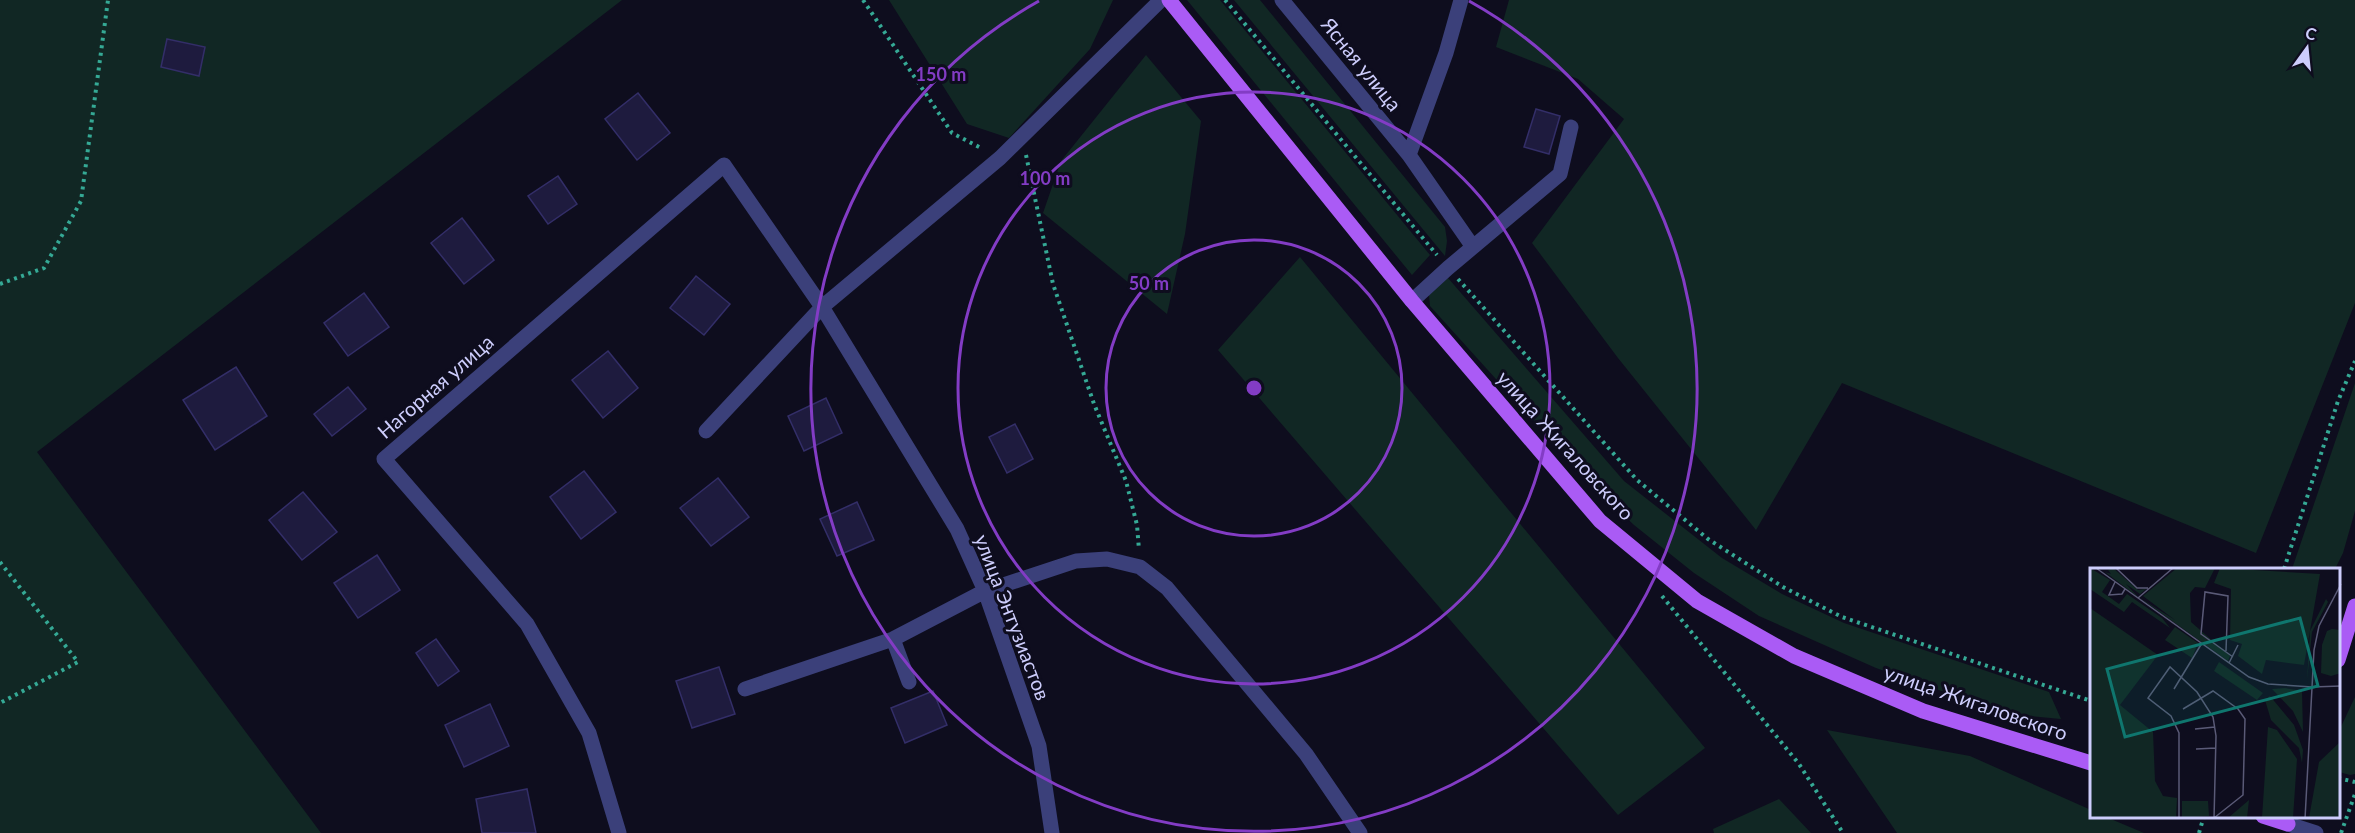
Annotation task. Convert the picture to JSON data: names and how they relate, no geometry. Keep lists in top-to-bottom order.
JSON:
{
  "streets": {
    "main road": ["улица Жигаловского"],
    "street": ["Ясная улица", "Нагорная улица", "улица Энтузиастов"]
  },
  "crossings": [
    ["Нагорная улица", "улица Энтузиастов"]
  ],
  "north": "top",
  "rings": ["150 m", "100 m", "50 m"]
}
